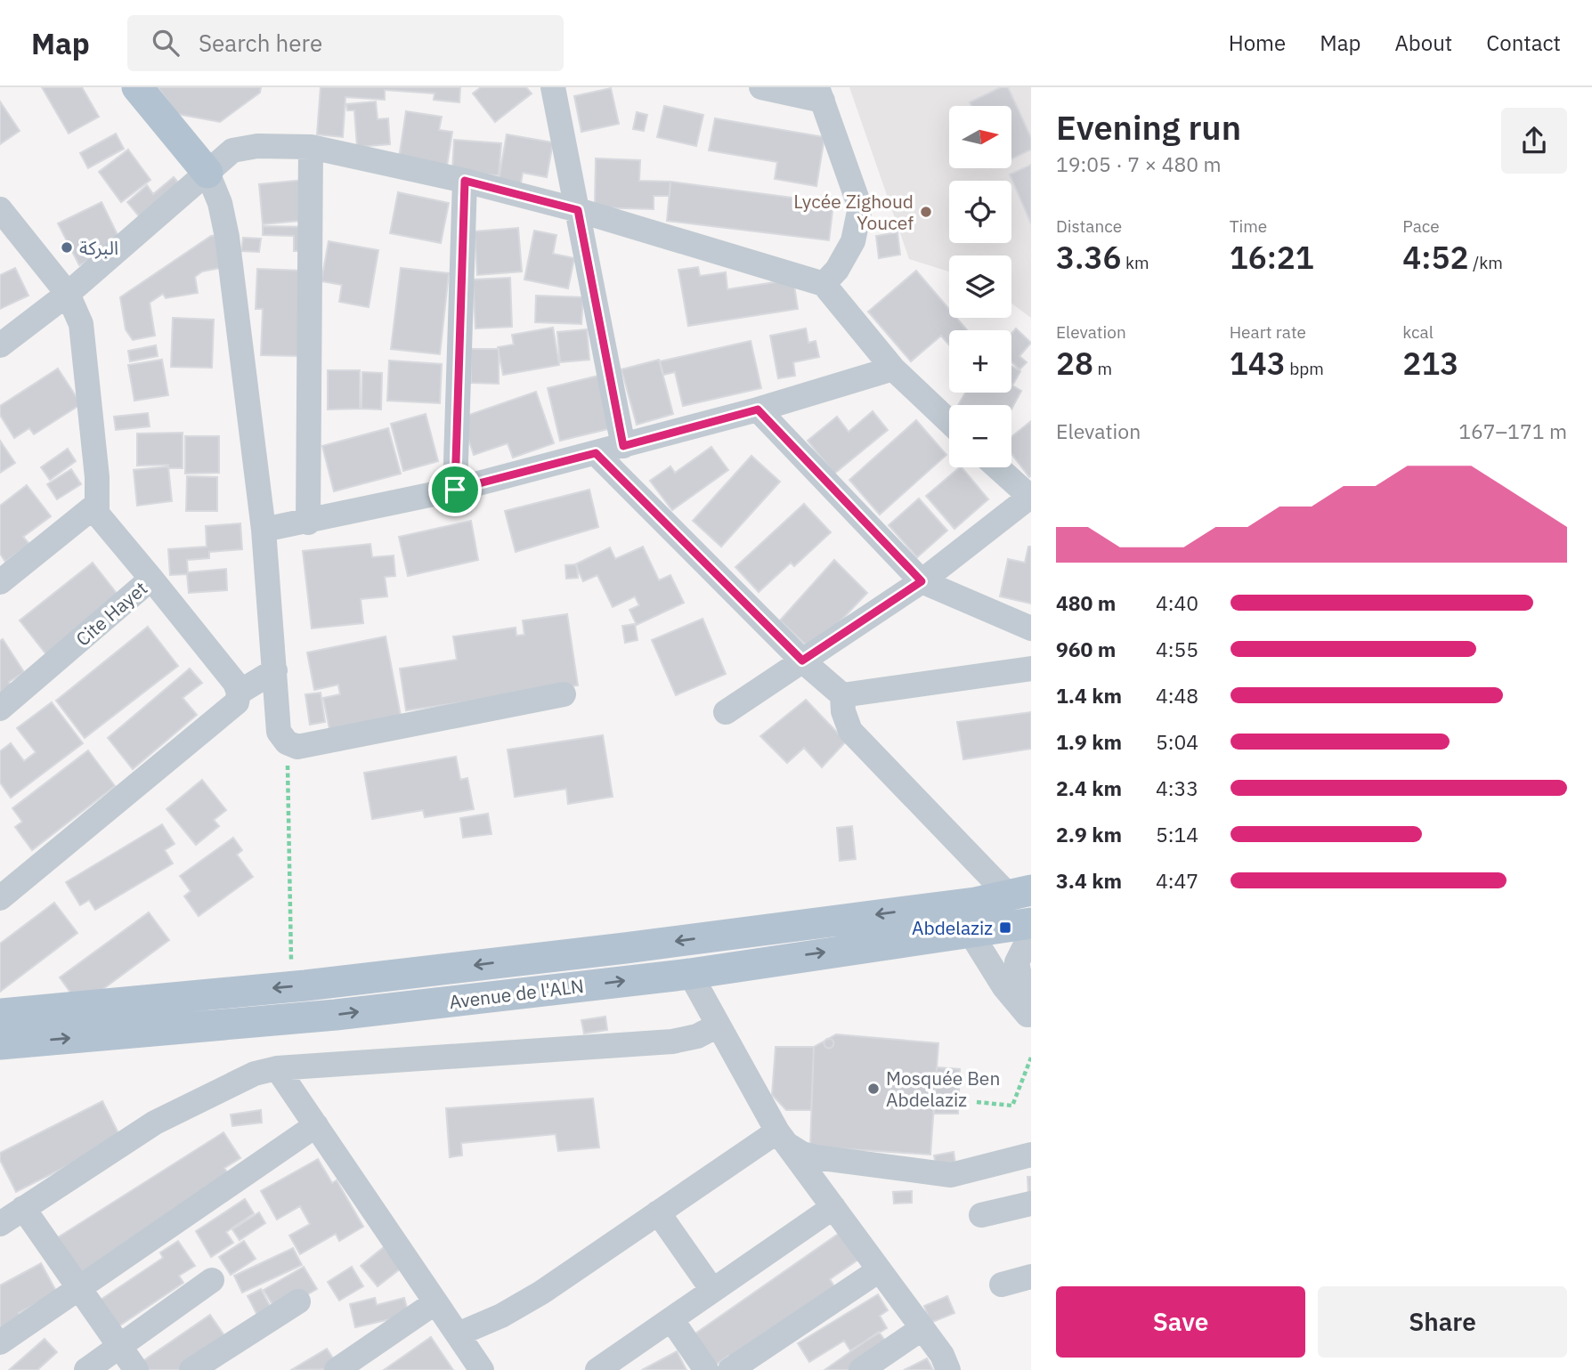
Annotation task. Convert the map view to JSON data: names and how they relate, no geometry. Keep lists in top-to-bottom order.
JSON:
{
  "streets": {
    "main road": ["Avenue de l'ALN"],
    "street": ["Cite Hayet"]
  },
  "places": {
    "other": ["Lycée Zighoud Youcef", "البركة", "Mosquée Ben Abdelaziz"],
    "transit": ["Abdelaziz"]
  },
  "north": "right",
  "page": {
    "header": "Map",
    "search": "Search here",
    "nav": [
      "Home",
      "Map",
      "About",
      "Contact"
    ],
    "heading": ["Evening run", "19:05 · 7 × 480 m"],
    "map_buttons": ["+", "−"],
    "stats": [
      ["Distance", "3.36 km"],
      ["Time", "16:21"],
      ["Pace", "4:52 /km"],
      ["Elevation", "28 m"],
      ["Heart rate", "143 bpm"],
      ["kcal", "213"]
    ],
    "chart": ["Elevation", "167–171 m"],
    "list": [
      {
        "name": "480 m",
        "note": "4:40"
      },
      {
        "name": "960 m",
        "note": "4:55"
      },
      {
        "name": "1.4 km",
        "note": "4:48"
      },
      {
        "name": "1.9 km",
        "note": "5:04"
      },
      {
        "name": "2.4 km",
        "note": "4:33"
      },
      {
        "name": "2.9 km",
        "note": "5:14"
      },
      {
        "name": "3.4 km",
        "note": "4:47"
      }
    ],
    "buttons": ["Save", "Share"]
  }
}
